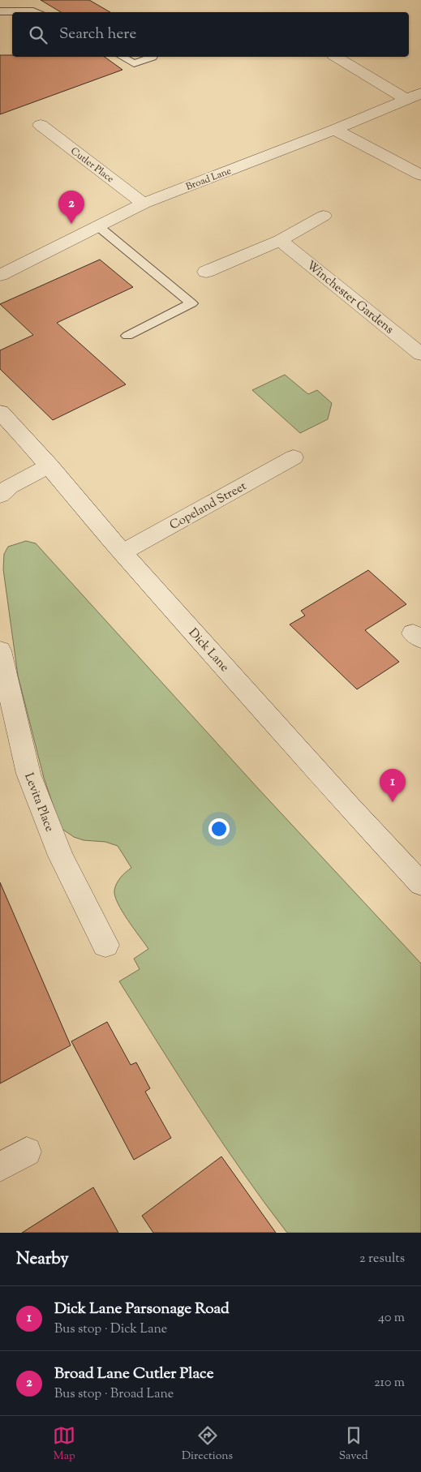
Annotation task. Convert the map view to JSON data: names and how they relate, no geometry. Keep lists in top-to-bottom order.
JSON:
{
  "streets": {
    "street": [
      "Cutler Place",
      "Broad Lane",
      "Winchester Gardens",
      "Copeland Street",
      "Dick Lane",
      "Levita Place"
    ]
  },
  "crossings": [
    ["Cutler Place", "Broad Lane"],
    ["Copeland Street", "Dick Lane"]
  ],
  "page": {
    "search": "Search here",
    "pins": ["2", "1"],
    "heading": ["Nearby", "2 results"],
    "list": [
      {
        "mark": "1",
        "name": "Dick Lane Parsonage Road",
        "note": "Bus stop · Dick Lane",
        "value": "40 m"
      },
      {
        "mark": "2",
        "name": "Broad Lane Cutler Place",
        "note": "Bus stop · Broad Lane",
        "value": "210 m"
      }
    ],
    "nav": ["Map", "Directions", "Saved"]
  }
}
